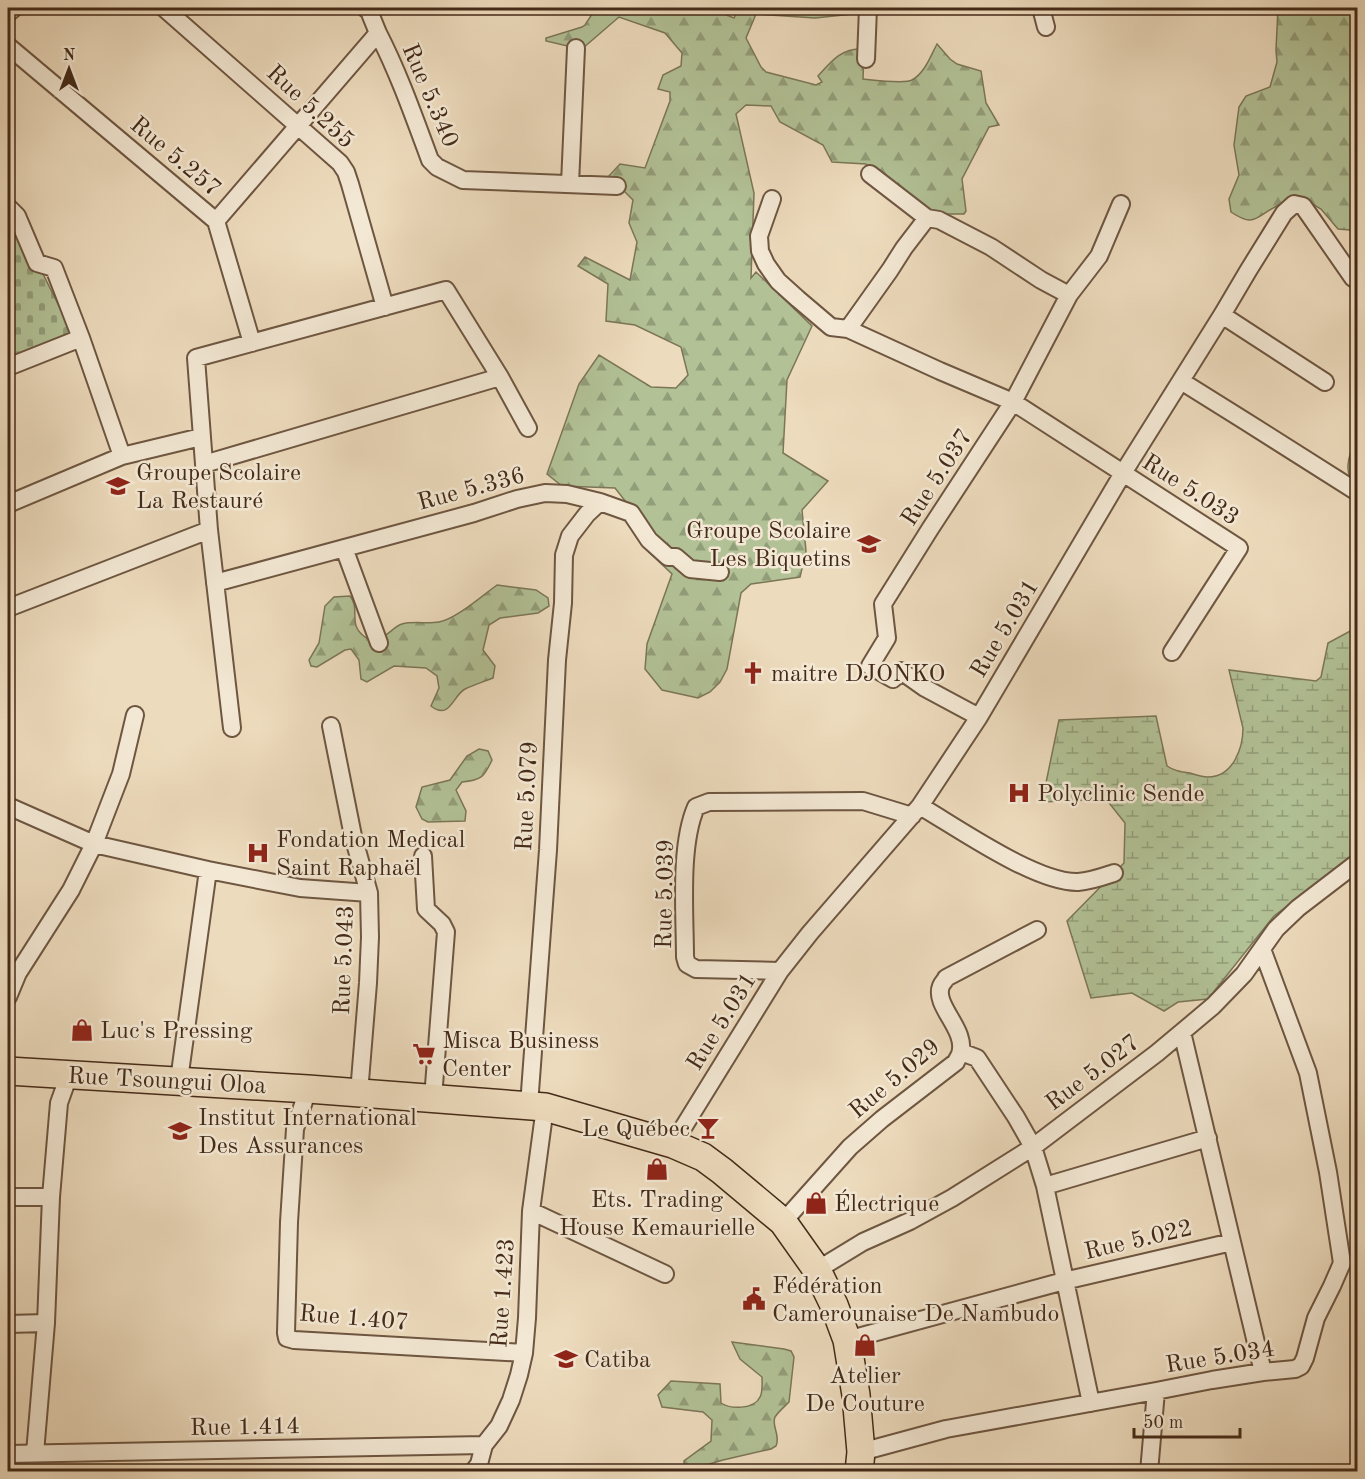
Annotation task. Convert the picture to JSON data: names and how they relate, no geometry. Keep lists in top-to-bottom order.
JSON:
{
  "streets": {
    "main road": ["Rue Tsoungui Oloa"],
    "street": [
      "Rue 5.340",
      "Rue 5.255",
      "Rue 5.257",
      "Rue 5.037",
      "Rue 5.336",
      "Rue 5.033",
      "Rue 5.031",
      "Rue 5.079",
      "Rue 5.039",
      "Rue 5.043",
      "Rue 5.027",
      "Rue 5.029",
      "Rue 5.022",
      "Rue 1.423",
      "Rue 1.407",
      "Rue 5.034",
      "Rue 1.414"
    ]
  },
  "crossings": [
    ["Rue 5.340", "Rue 5.255"],
    ["Rue 5.340", "Rue 5.257"],
    ["Rue 5.037", "Rue 5.033"],
    ["Rue 5.037", "Rue 5.031"],
    ["Rue 5.336", "Rue 5.079"],
    ["Rue 5.033", "Rue 5.031"],
    ["Rue 5.031", "Rue 5.039"],
    ["Rue 5.031", "Rue Tsoungui Oloa"],
    ["Rue 5.079", "Rue Tsoungui Oloa"],
    ["Rue 5.079", "Rue 1.423"],
    ["Rue 5.043", "Rue Tsoungui Oloa"],
    ["Rue 5.027", "Rue Tsoungui Oloa"],
    ["Rue 5.027", "Rue 5.034"],
    ["Rue 5.029", "Rue Tsoungui Oloa"],
    ["Rue Tsoungui Oloa", "Rue 5.022"],
    ["Rue Tsoungui Oloa", "Rue 1.423"],
    ["Rue Tsoungui Oloa", "Rue 1.407"],
    ["Rue Tsoungui Oloa", "Rue 5.034"],
    ["Rue 1.423", "Rue 1.407"],
    ["Rue 1.423", "Rue 1.414"]
  ],
  "places": {
    "school or university": [
      "Groupe Scolaire La Restauré",
      "Groupe Scolaire Les Biquetins",
      "Institut International Des Assurances",
      "Catiba"
    ],
    "church": ["maitre DJONKO"],
    "hospital": ["Polyclinic Sende", "Fondation Medical Saint Raphaël"],
    "shop": [
      "Luc's Pressing",
      "Ets. Trading House Kemaurielle",
      "Électrique",
      "Atelier De Couture"
    ],
    "supermarket": ["Misca Business Center"],
    "bar": ["Le Québec"],
    "public building": ["Fédération Camerounaise De Nambudo"]
  },
  "scale_bar": "50 m",
  "north": "top"
}
